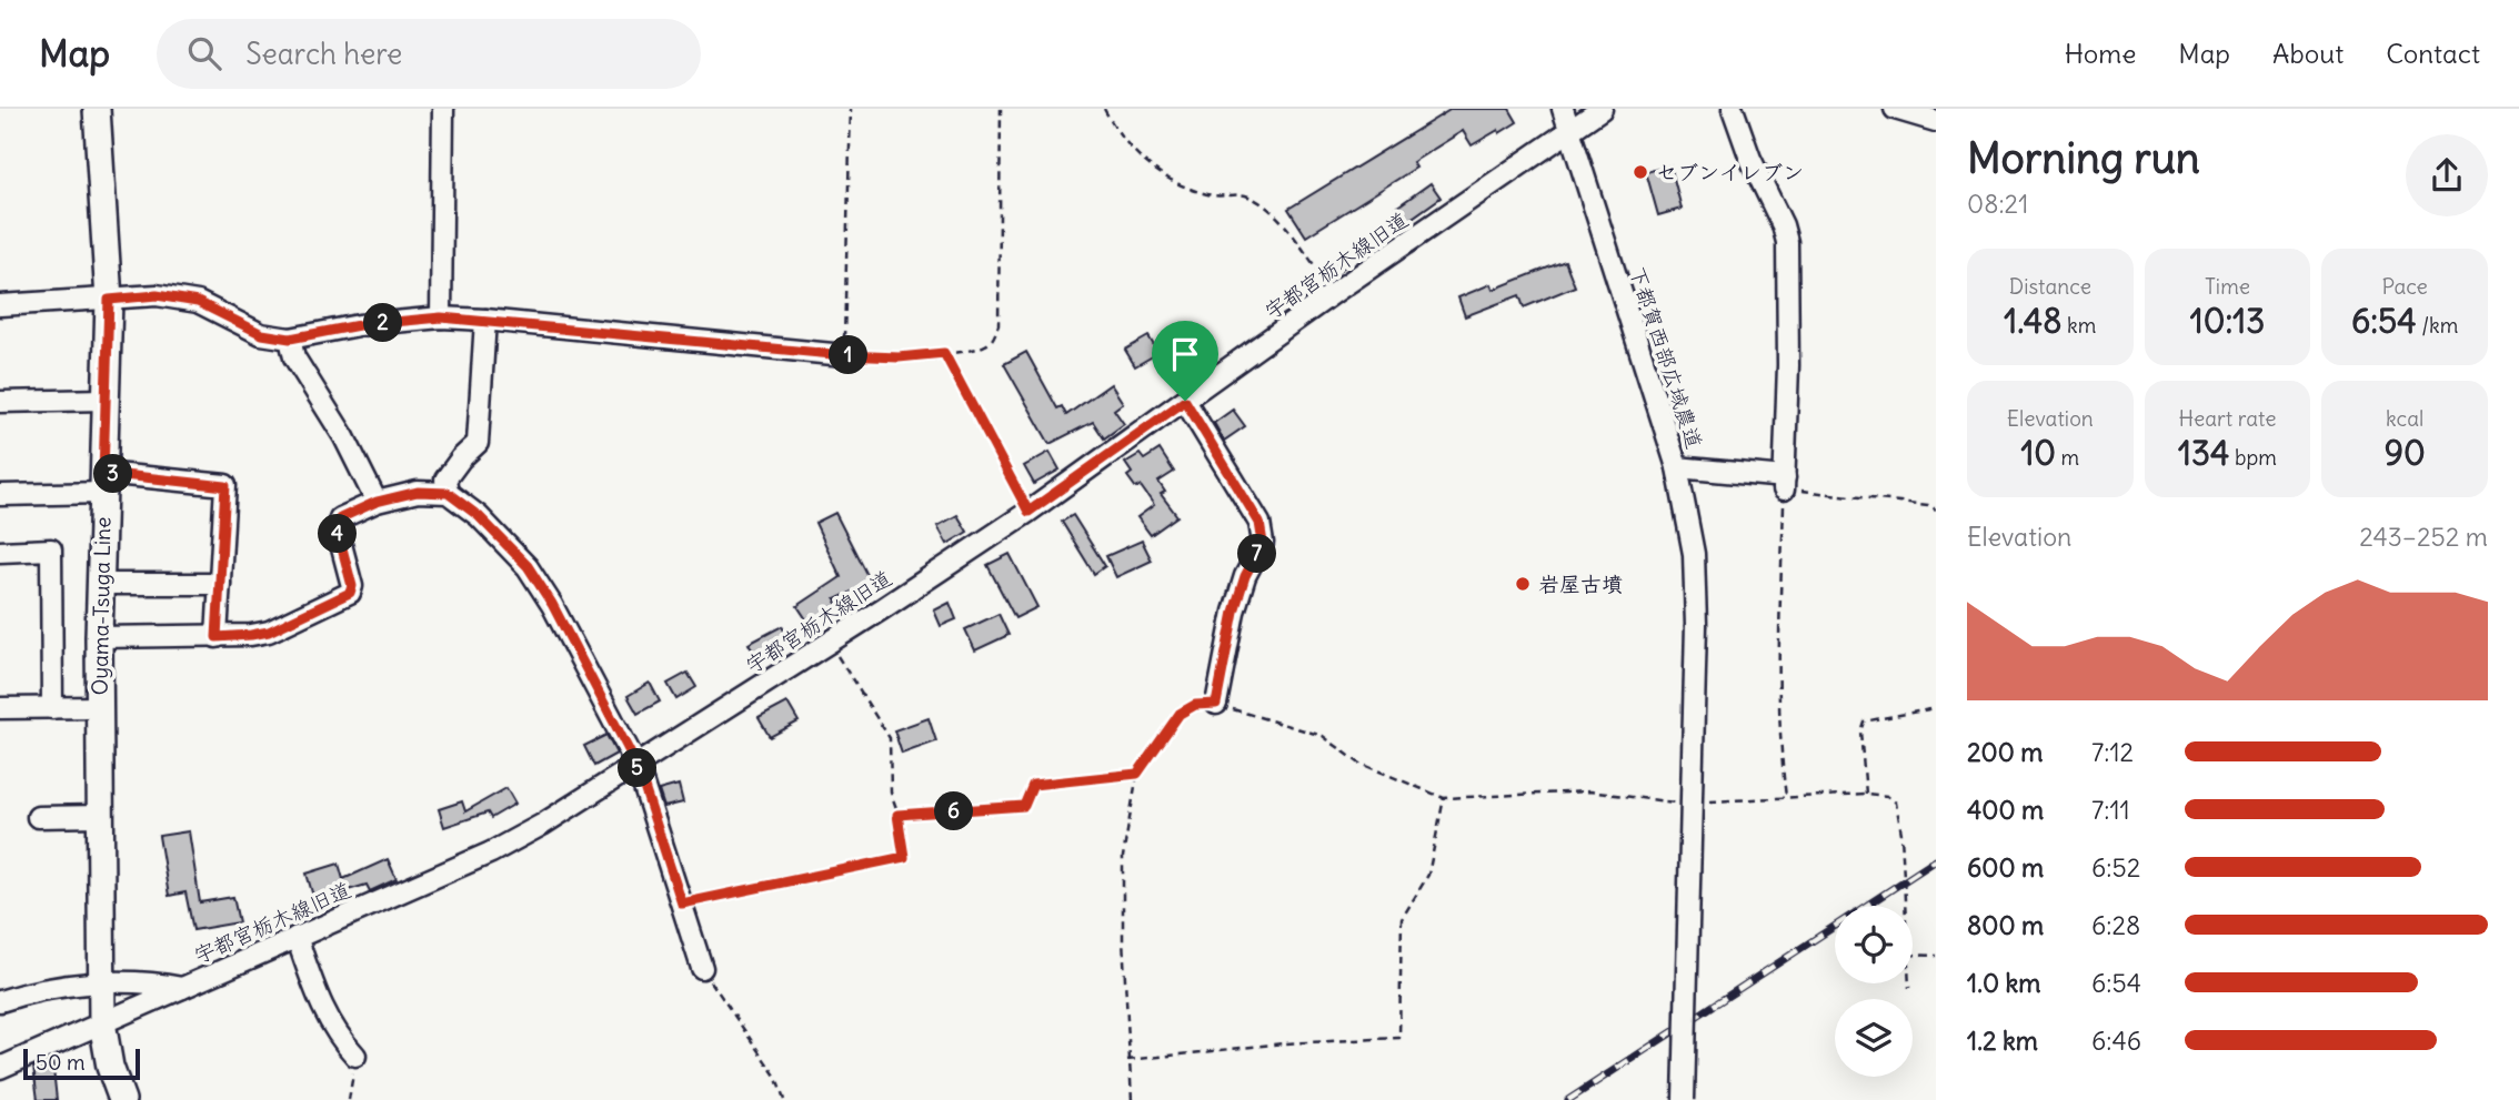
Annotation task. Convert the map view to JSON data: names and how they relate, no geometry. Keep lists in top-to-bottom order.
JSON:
{
  "streets": {
    "main road": ["Oyama-Tsuga Line"],
    "street": ["宇都宮栃木線旧道", "下都賀西部広域農道"]
  },
  "crossings": [
    ["宇都宮栃木線旧道", "下都賀西部広域農道"],
    ["宇都宮栃木線旧道", "Oyama-Tsuga Line"]
  ],
  "places": ["セブンイレブン", "岩屋古墳"],
  "scale_bar": "50 m",
  "page": {
    "header": "Map",
    "search": "Search here",
    "nav": [
      "Home",
      "Map",
      "About",
      "Contact"
    ],
    "heading": ["Morning run", "08:21"],
    "stats": [
      ["Distance", "1.48 km"],
      ["Time", "10:13"],
      ["Pace", "6:54 /km"],
      ["Elevation", "10 m"],
      ["Heart rate", "134 bpm"],
      ["kcal", "90"]
    ],
    "pins": [
      "2",
      "1",
      "3",
      "4",
      "7",
      "5",
      "6"
    ],
    "chart": ["Elevation", "243–252 m"],
    "list": [
      {
        "name": "200 m",
        "note": "7:12"
      },
      {
        "name": "400 m",
        "note": "7:11"
      },
      {
        "name": "600 m",
        "note": "6:52"
      },
      {
        "name": "800 m",
        "note": "6:28"
      },
      {
        "name": "1.0 km",
        "note": "6:54"
      },
      {
        "name": "1.2 km",
        "note": "6:46"
      }
    ],
    "scale": "50 m"
  }
}
